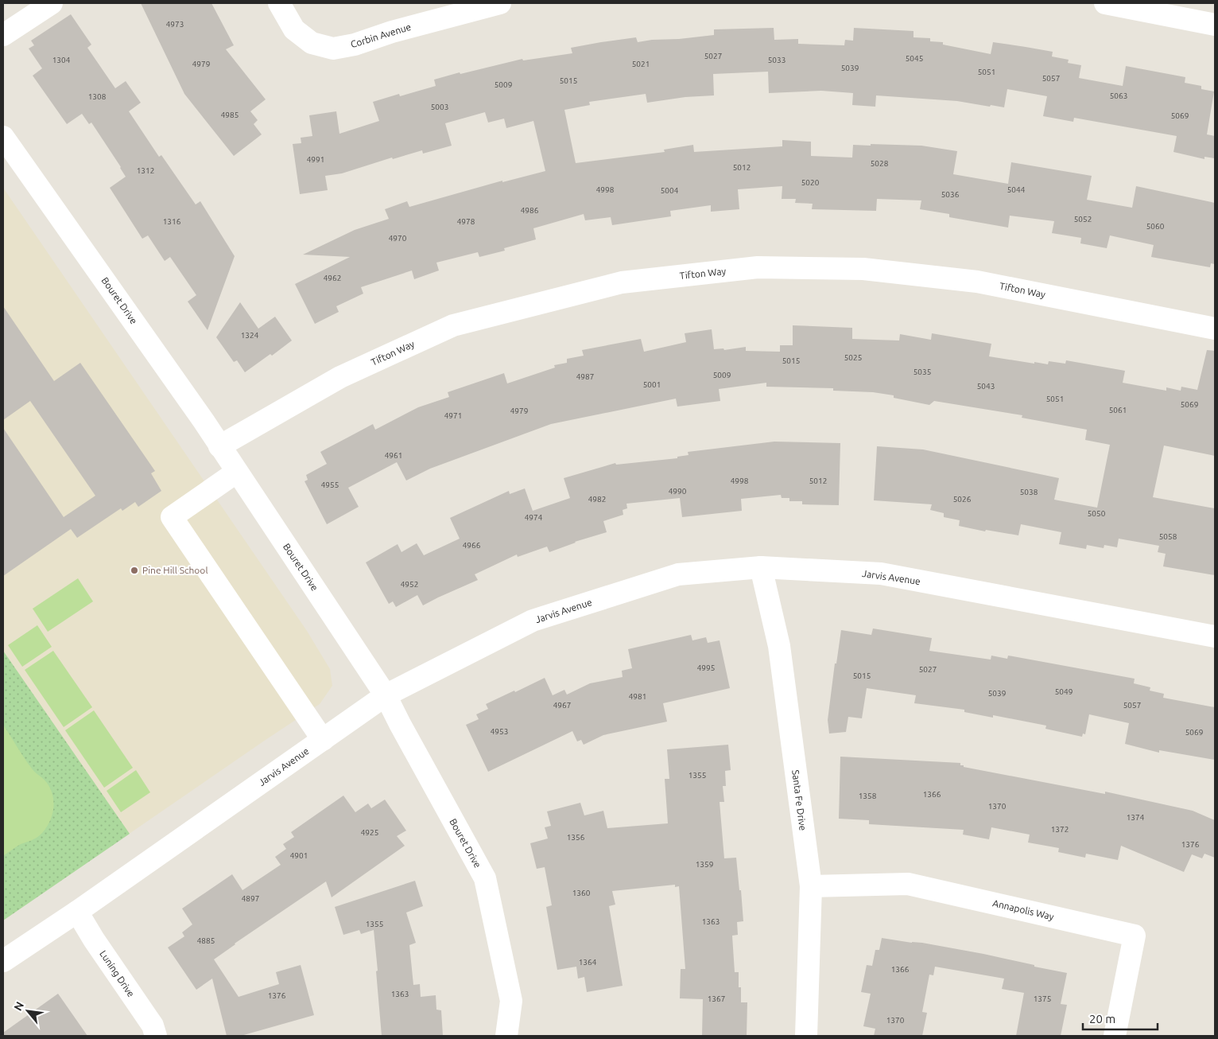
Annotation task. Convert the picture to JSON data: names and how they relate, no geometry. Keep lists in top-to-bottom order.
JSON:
{
  "streets": {
    "street": [
      "Corbin Avenue",
      "Tifton Way",
      "Bouret Drive",
      "Jarvis Avenue",
      "Santa Fe Drive",
      "Annapolis Way",
      "Luning Drive"
    ]
  },
  "crossings": [
    ["Tifton Way", "Bouret Drive"],
    ["Bouret Drive", "Jarvis Avenue"],
    ["Jarvis Avenue", "Santa Fe Drive"],
    ["Jarvis Avenue", "Luning Drive"],
    ["Santa Fe Drive", "Annapolis Way"]
  ],
  "places": ["Pine Hill School"],
  "house_numbers": [
    "4973",
    "5027",
    "5045",
    "1304",
    "5033",
    "4979",
    "5021",
    "5039",
    "5051",
    "5057",
    "5015",
    "5009",
    "5063",
    "1308",
    "5003",
    "4985",
    "5069",
    "4991",
    "5028",
    "5012",
    "1312",
    "5020",
    "4998",
    "5044",
    "5004",
    "5036",
    "4986",
    "5052",
    "1316",
    "4978",
    "5060",
    "4970",
    "4962",
    "1324",
    "5025",
    "5015",
    "5035",
    "5009",
    "4987",
    "5001",
    "5043",
    "5051",
    "5069",
    "5061",
    "4979",
    "4971",
    "4961",
    "4998",
    "5012",
    "4955",
    "4990",
    "5038",
    "4982",
    "5026",
    "5050",
    "4974",
    "5058",
    "4966",
    "4952",
    "4995",
    "5027",
    "5015",
    "5049",
    "5039",
    "4981",
    "4967",
    "5057",
    "4953",
    "5069",
    "1355",
    "1366",
    "1358",
    "1370",
    "1374",
    "1372",
    "4925",
    "1356",
    "1376",
    "4901",
    "1359",
    "1360",
    "4897",
    "1363",
    "1355",
    "4885",
    "1364",
    "1366",
    "1363",
    "1376",
    "1367",
    "1375",
    "1370"
  ],
  "scale_bar": "20 m",
  "north": "top left"
}
